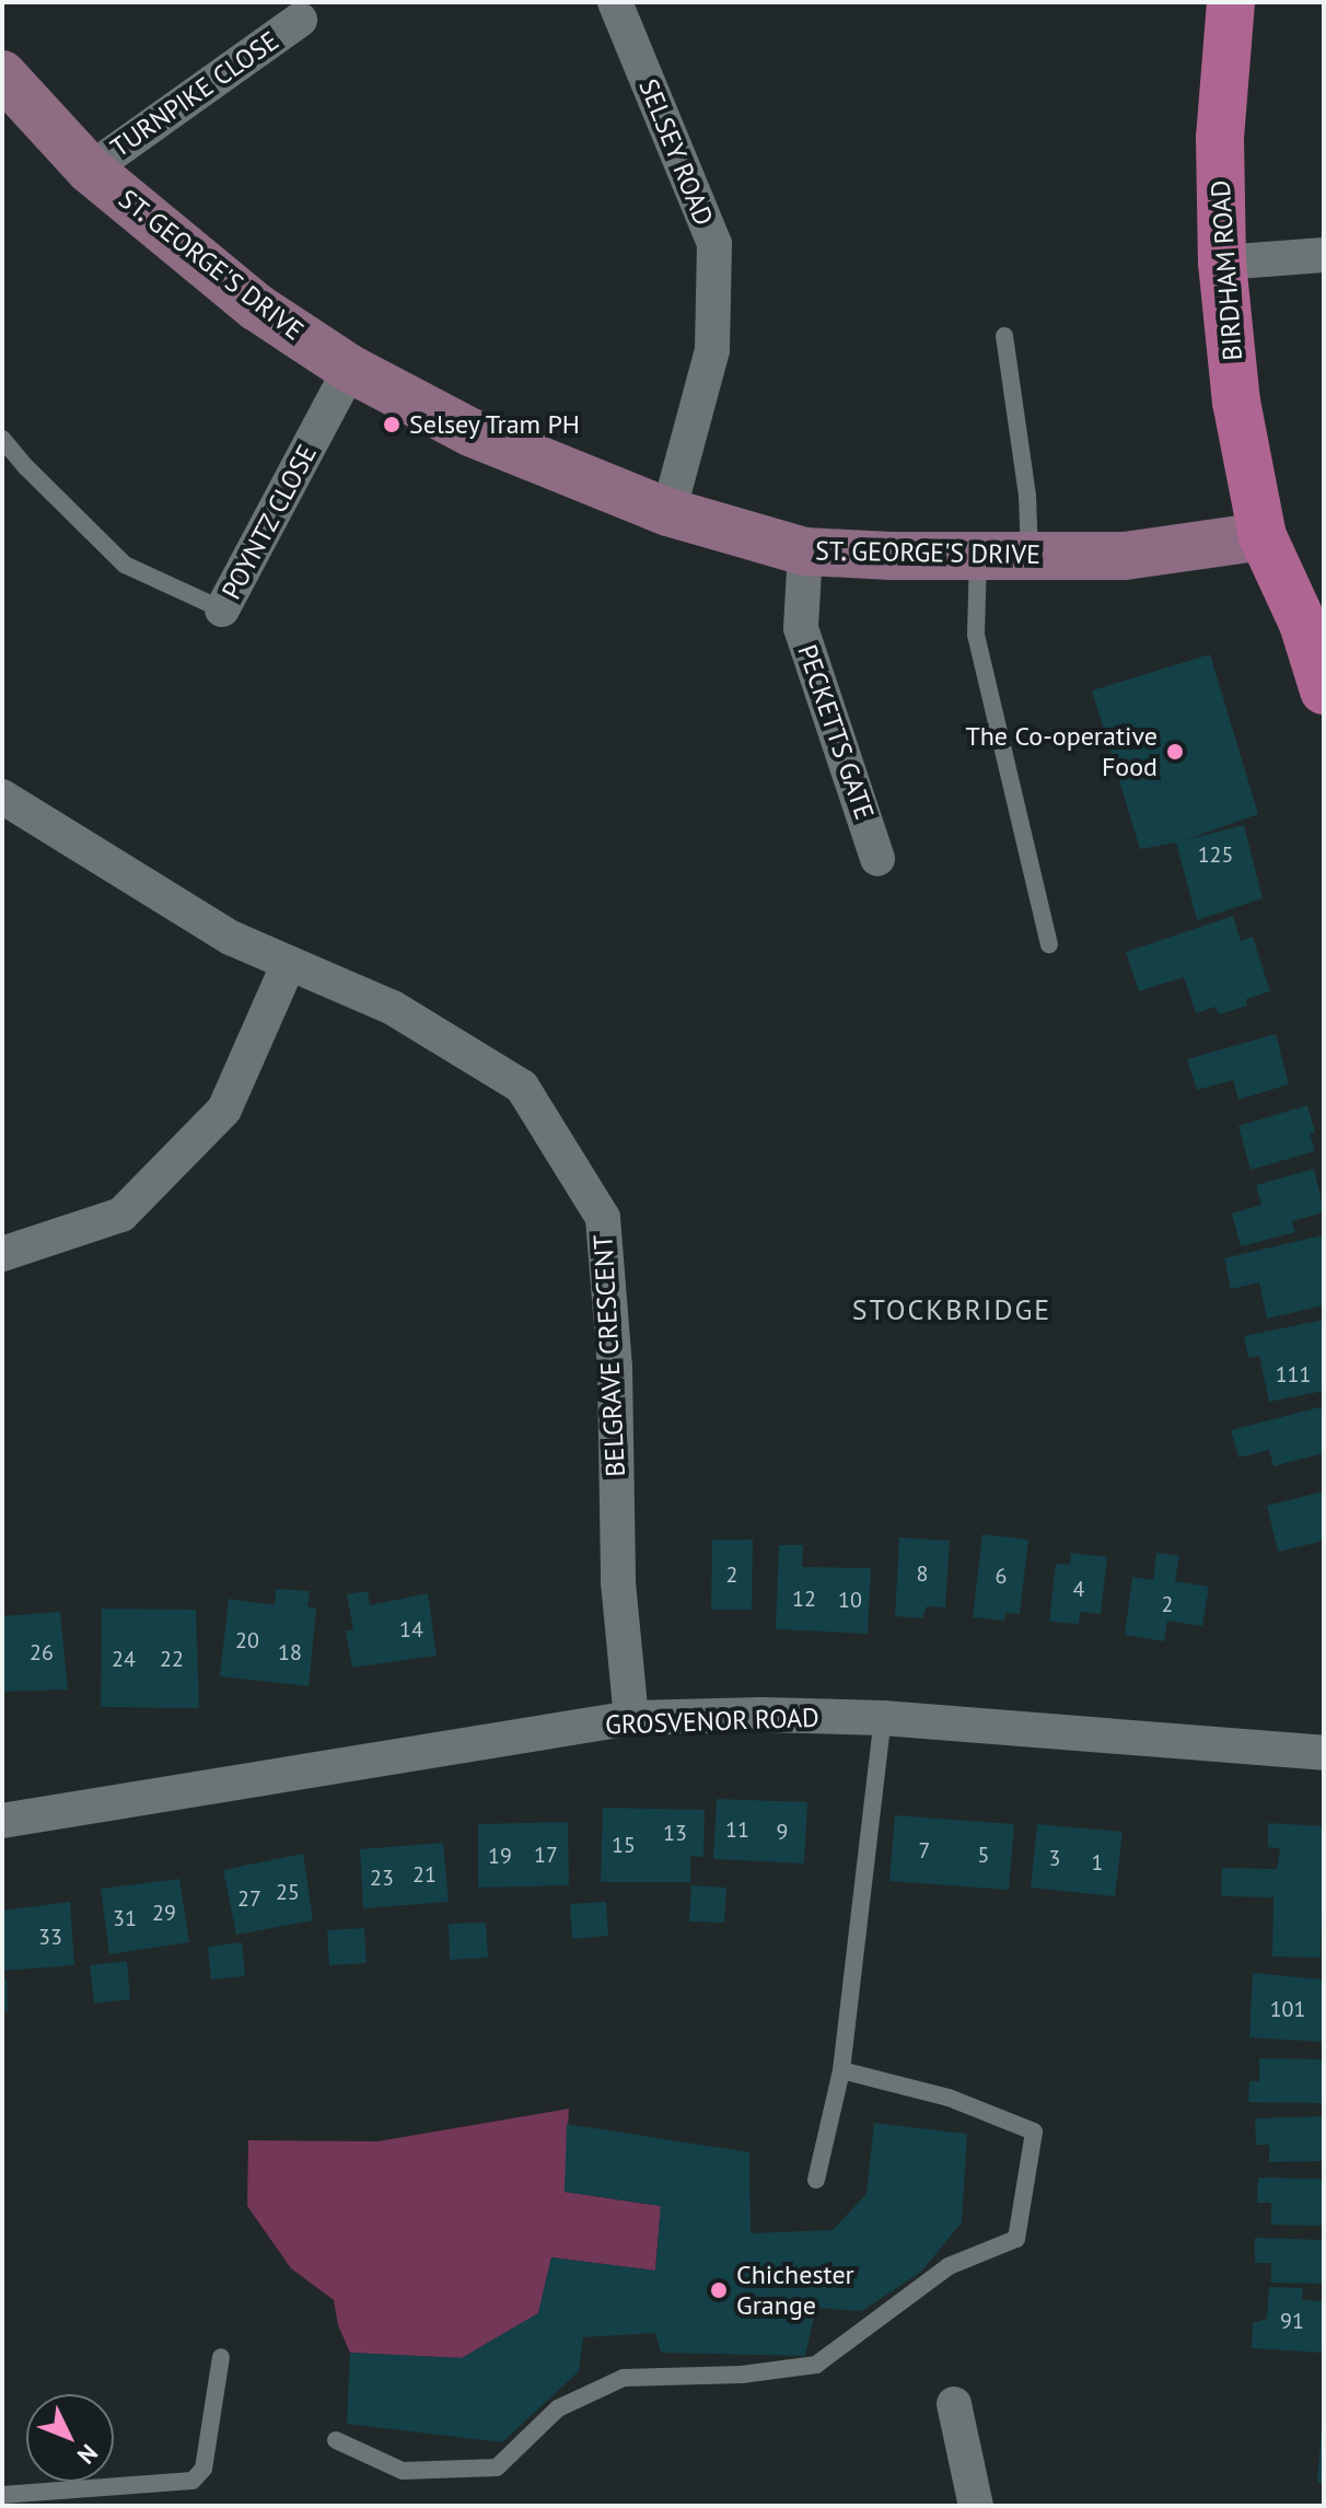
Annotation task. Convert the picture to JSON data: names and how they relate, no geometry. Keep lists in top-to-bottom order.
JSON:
{
  "streets": {
    "main road": ["ST. GEORGE'S DRIVE", "BIRDHAM ROAD"],
    "street": [
      "TURNPIKE CLOSE",
      "SELSEY ROAD",
      "POYNTZ CLOSE",
      "PECKETTS GATE",
      "BELGRAVE CRESCENT",
      "GROSVENOR ROAD"
    ]
  },
  "crossings": [
    ["TURNPIKE CLOSE", "ST. GEORGE'S DRIVE"],
    ["SELSEY ROAD", "ST. GEORGE'S DRIVE"],
    ["ST. GEORGE'S DRIVE", "BIRDHAM ROAD"],
    ["ST. GEORGE'S DRIVE", "POYNTZ CLOSE"],
    ["ST. GEORGE'S DRIVE", "PECKETTS GATE"],
    ["BELGRAVE CRESCENT", "GROSVENOR ROAD"]
  ],
  "districts": ["STOCKBRIDGE"],
  "places": ["Selsey Tram PH", "The Co-operative Food", "Chichester Grange"],
  "house_numbers": [
    "125",
    "111",
    "8",
    "2",
    "6",
    "4",
    "12",
    "10",
    "2",
    "14",
    "20",
    "26",
    "18",
    "24",
    "22",
    "11",
    "9",
    "13",
    "15",
    "7",
    "17",
    "5",
    "19",
    "3",
    "1",
    "21",
    "23",
    "25",
    "27",
    "29",
    "31",
    "33",
    "101",
    "91"
  ],
  "north": "bottom right"
}
